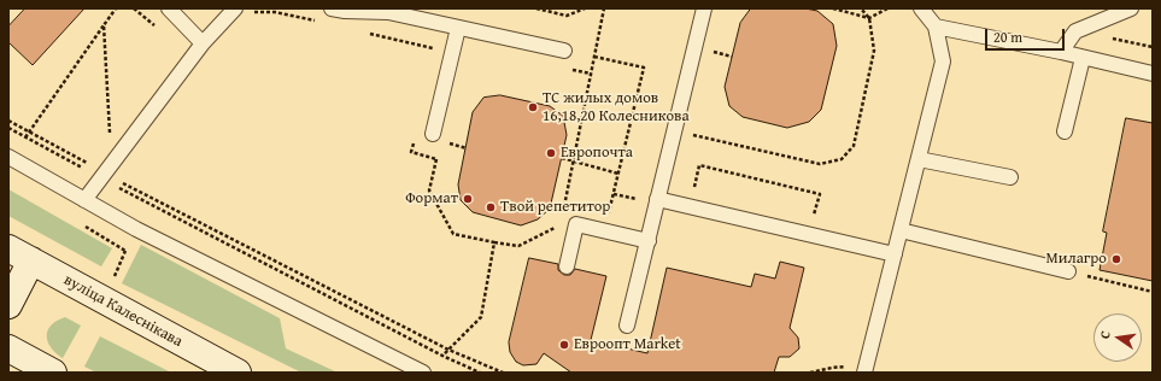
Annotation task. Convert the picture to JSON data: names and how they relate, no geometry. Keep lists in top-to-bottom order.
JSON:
{
  "streets": {
    "main road": ["вуліца Калеснікава"]
  },
  "places": [
    "ТС жилых домов 16,18,20 Колесникова",
    "Европочта",
    "Формат",
    "Твой репетитор",
    "Милагро",
    "Евроопт Market"
  ],
  "scale_bar": "20 m",
  "north": "left"
}
